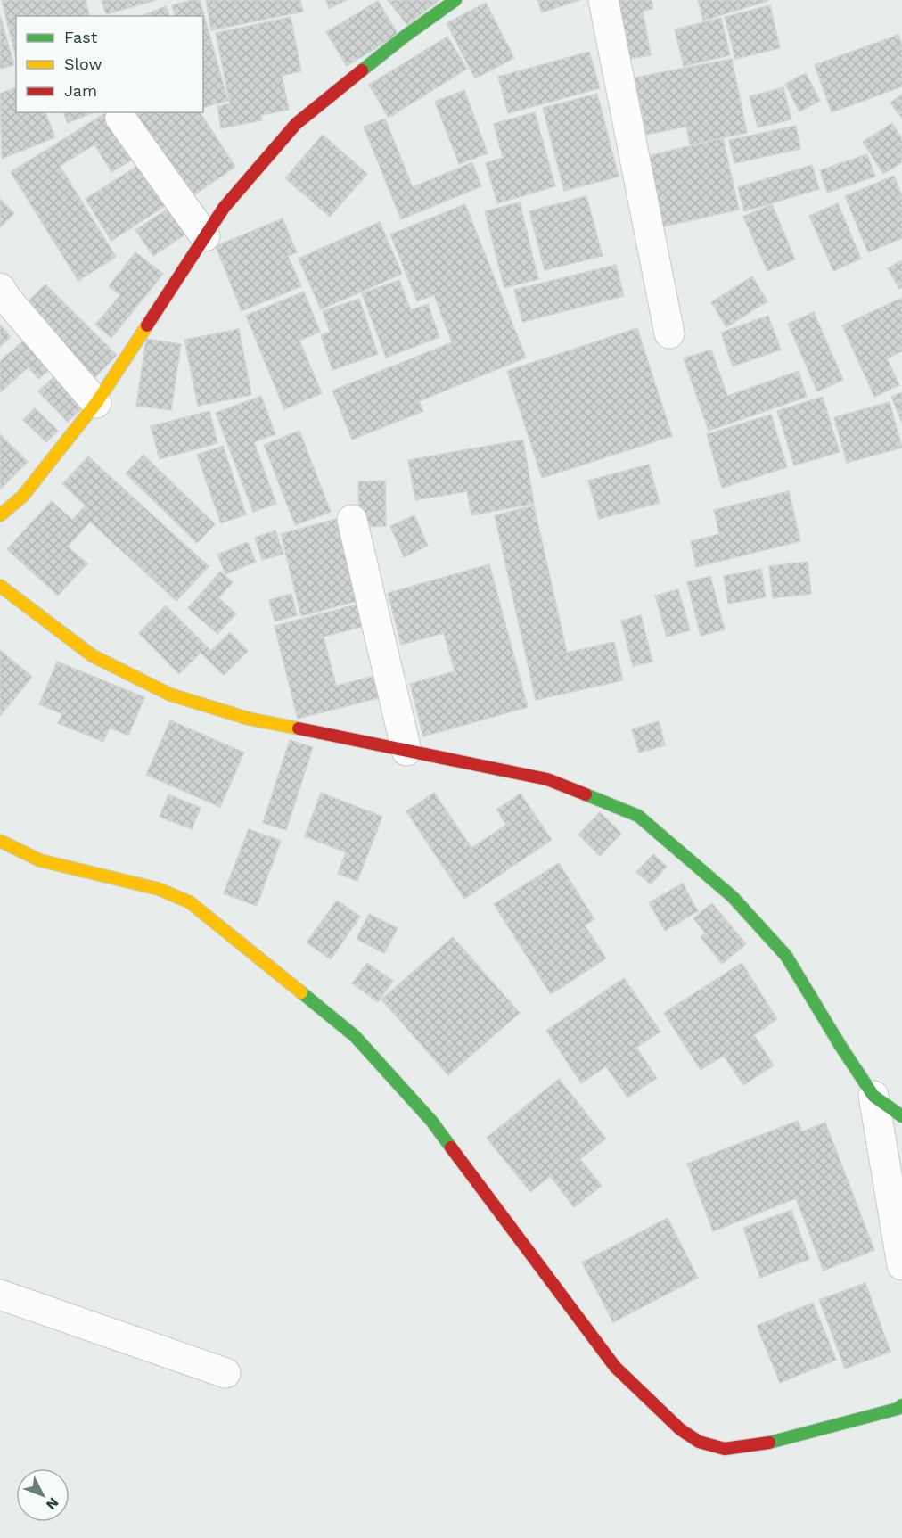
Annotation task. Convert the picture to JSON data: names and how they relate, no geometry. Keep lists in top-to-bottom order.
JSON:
{
  "legend": ["Fast", "Slow", "Jam"],
  "north": "bottom right"
}
